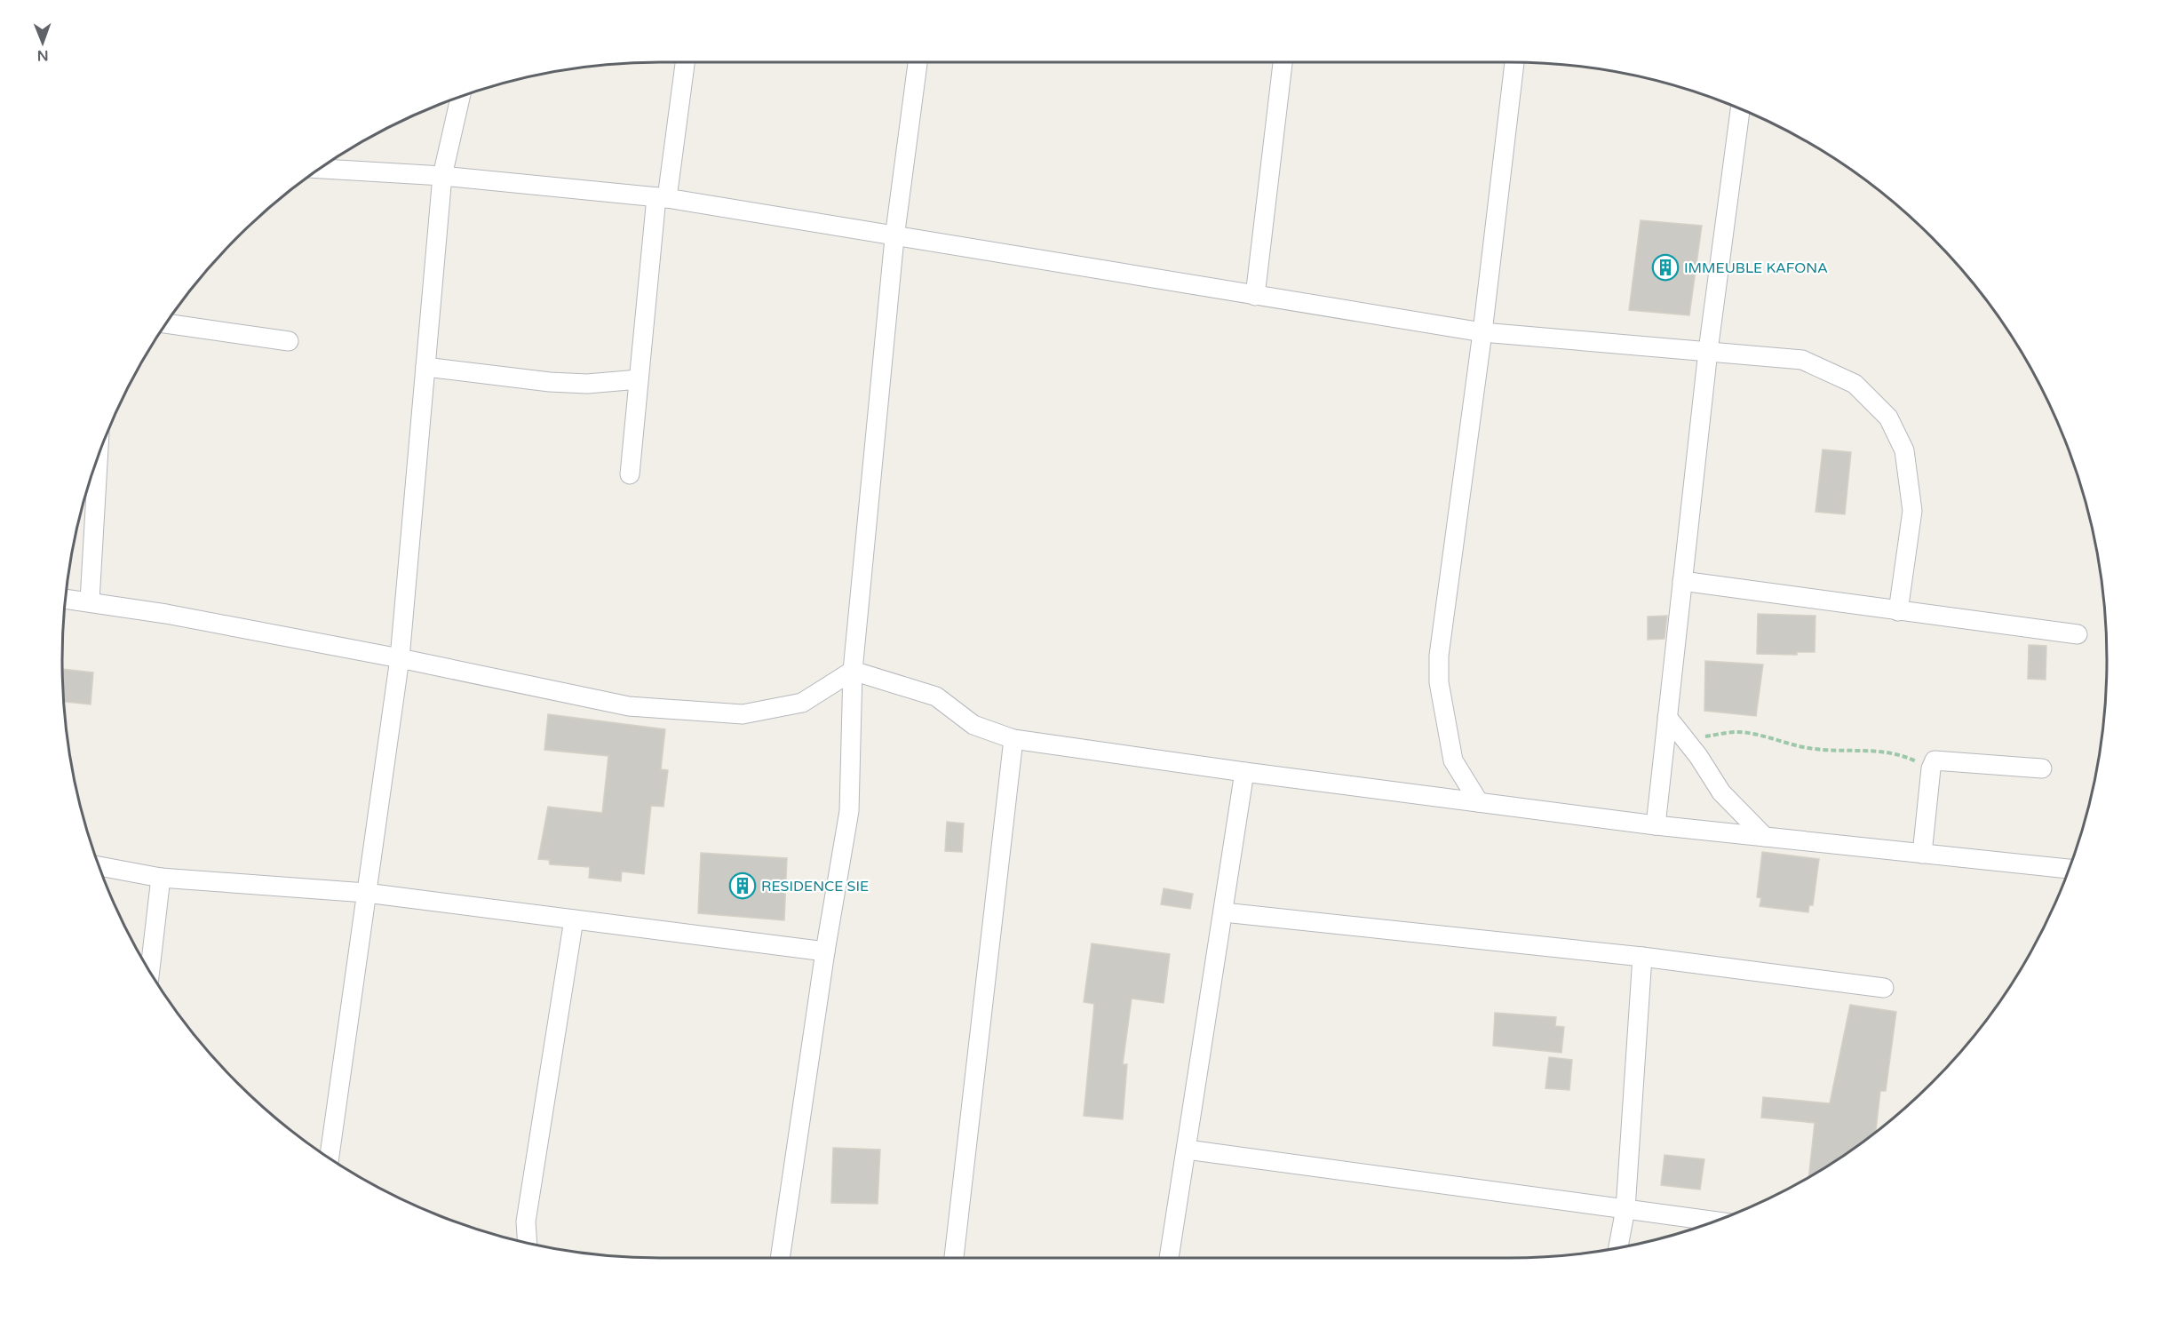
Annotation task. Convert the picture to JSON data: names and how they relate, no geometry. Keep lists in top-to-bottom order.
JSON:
{
  "places": {
    "building": ["IMMEUBLE KAFONA", "RESIDENCE SIE"]
  },
  "north": "bottom"
}
